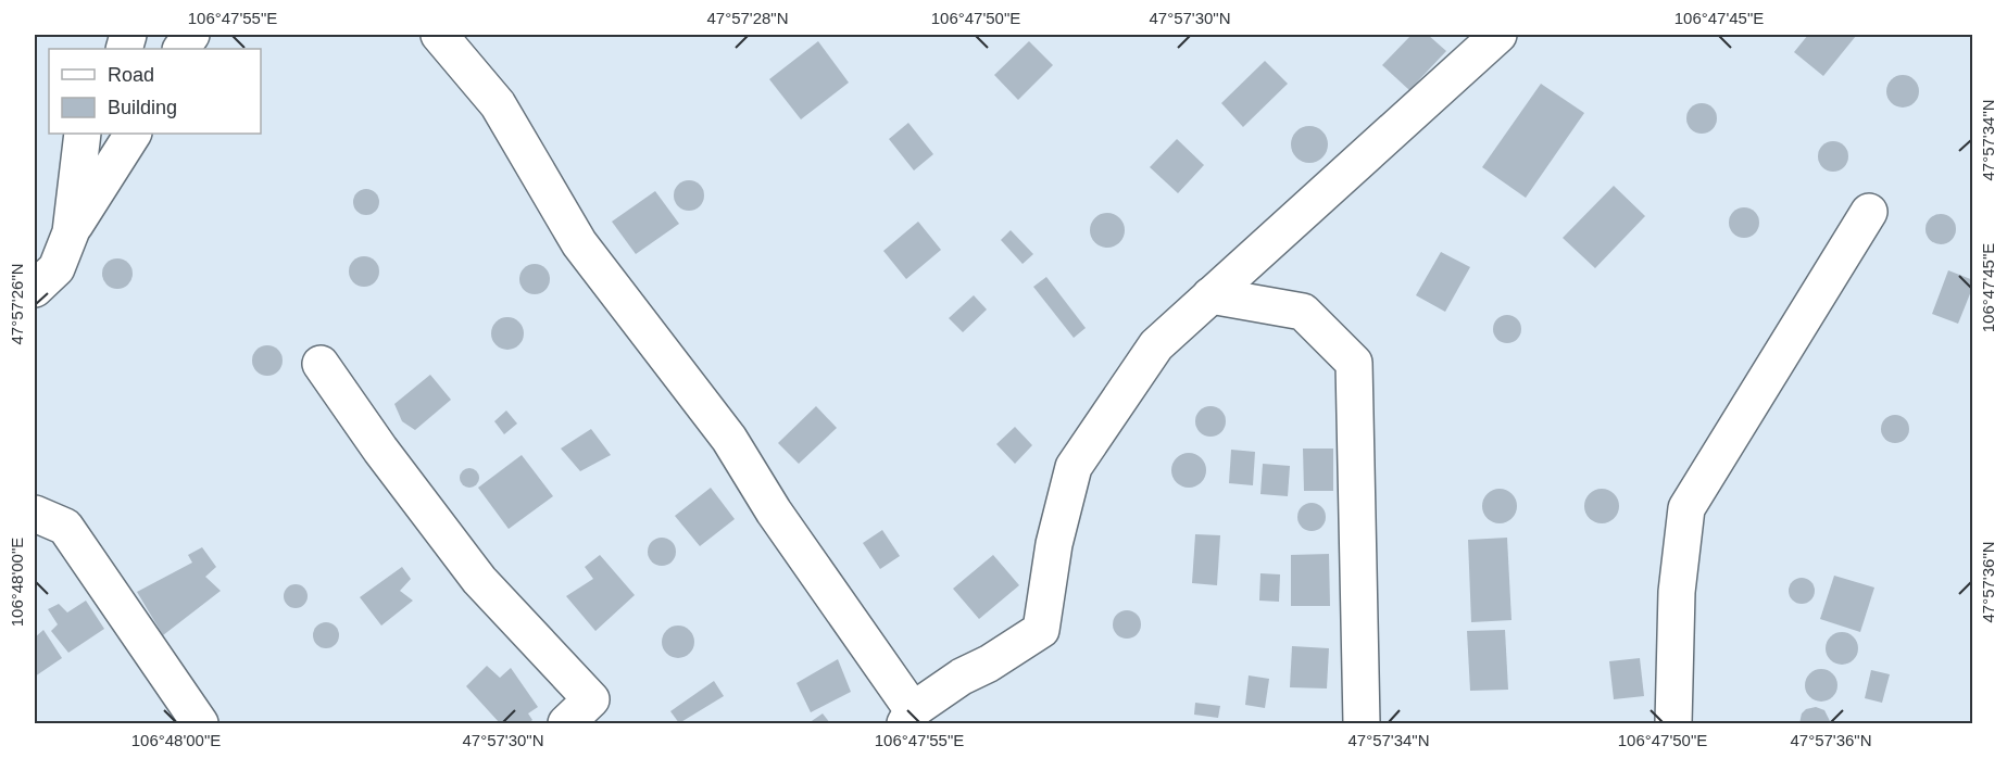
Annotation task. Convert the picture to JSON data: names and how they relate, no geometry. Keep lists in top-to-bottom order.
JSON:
{
  "legend": ["Road", "Building"],
  "coordinates": [
    "106°47'55\"E",
    "47°57'28\"N",
    "106°47'50\"E",
    "47°57'30\"N",
    "106°47'45\"E",
    "47°57'34\"N",
    "47°57'26\"N",
    "106°48'00\"E",
    "47°57'36\"N"
  ]
}
